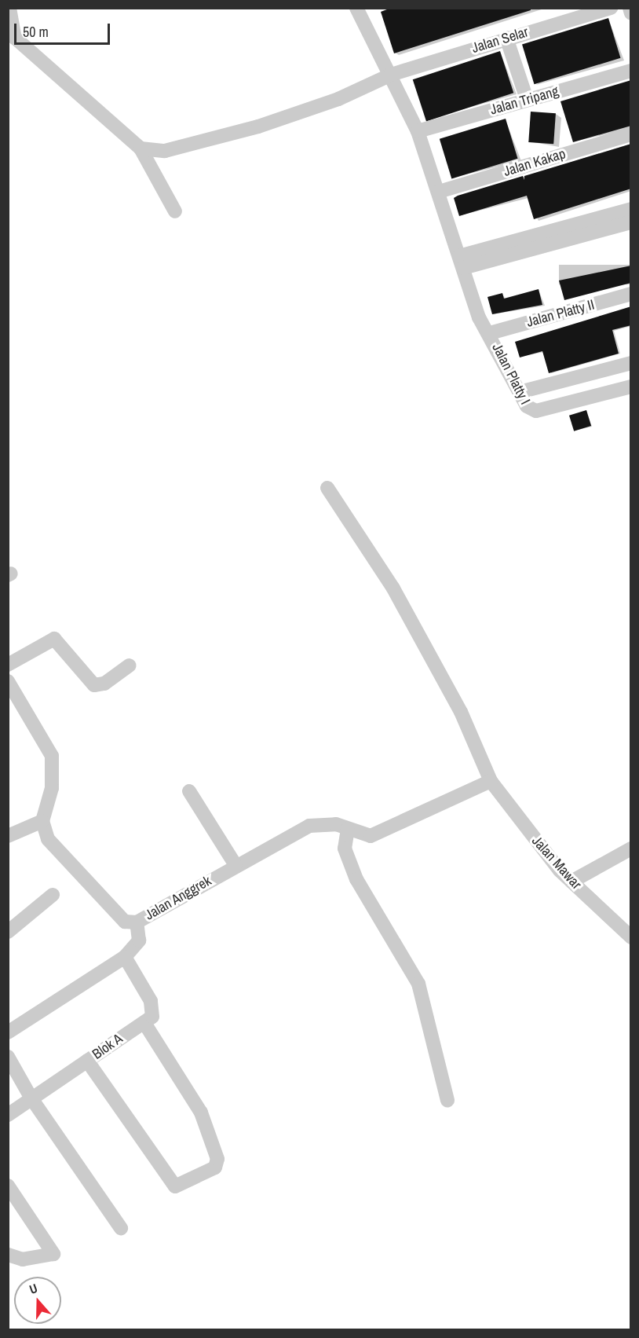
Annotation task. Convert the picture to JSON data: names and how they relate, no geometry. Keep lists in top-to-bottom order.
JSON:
{
  "streets": {
    "street": [
      "Jalan Selar",
      "Jalan Tripang",
      "Jalan Kakap",
      "Jalan Platty II",
      "Jalan Platty I",
      "Jalan Mawar",
      "Jalan Anggrek",
      "Blok A"
    ]
  },
  "crossings": [
    ["Jalan Selar", "Jalan Platty I"],
    ["Jalan Tripang", "Jalan Platty I"],
    ["Jalan Kakap", "Jalan Platty I"],
    ["Jalan Platty II", "Jalan Platty I"],
    ["Jalan Mawar", "Jalan Anggrek"]
  ],
  "scale_bar": "50 m",
  "north": "top"
}
